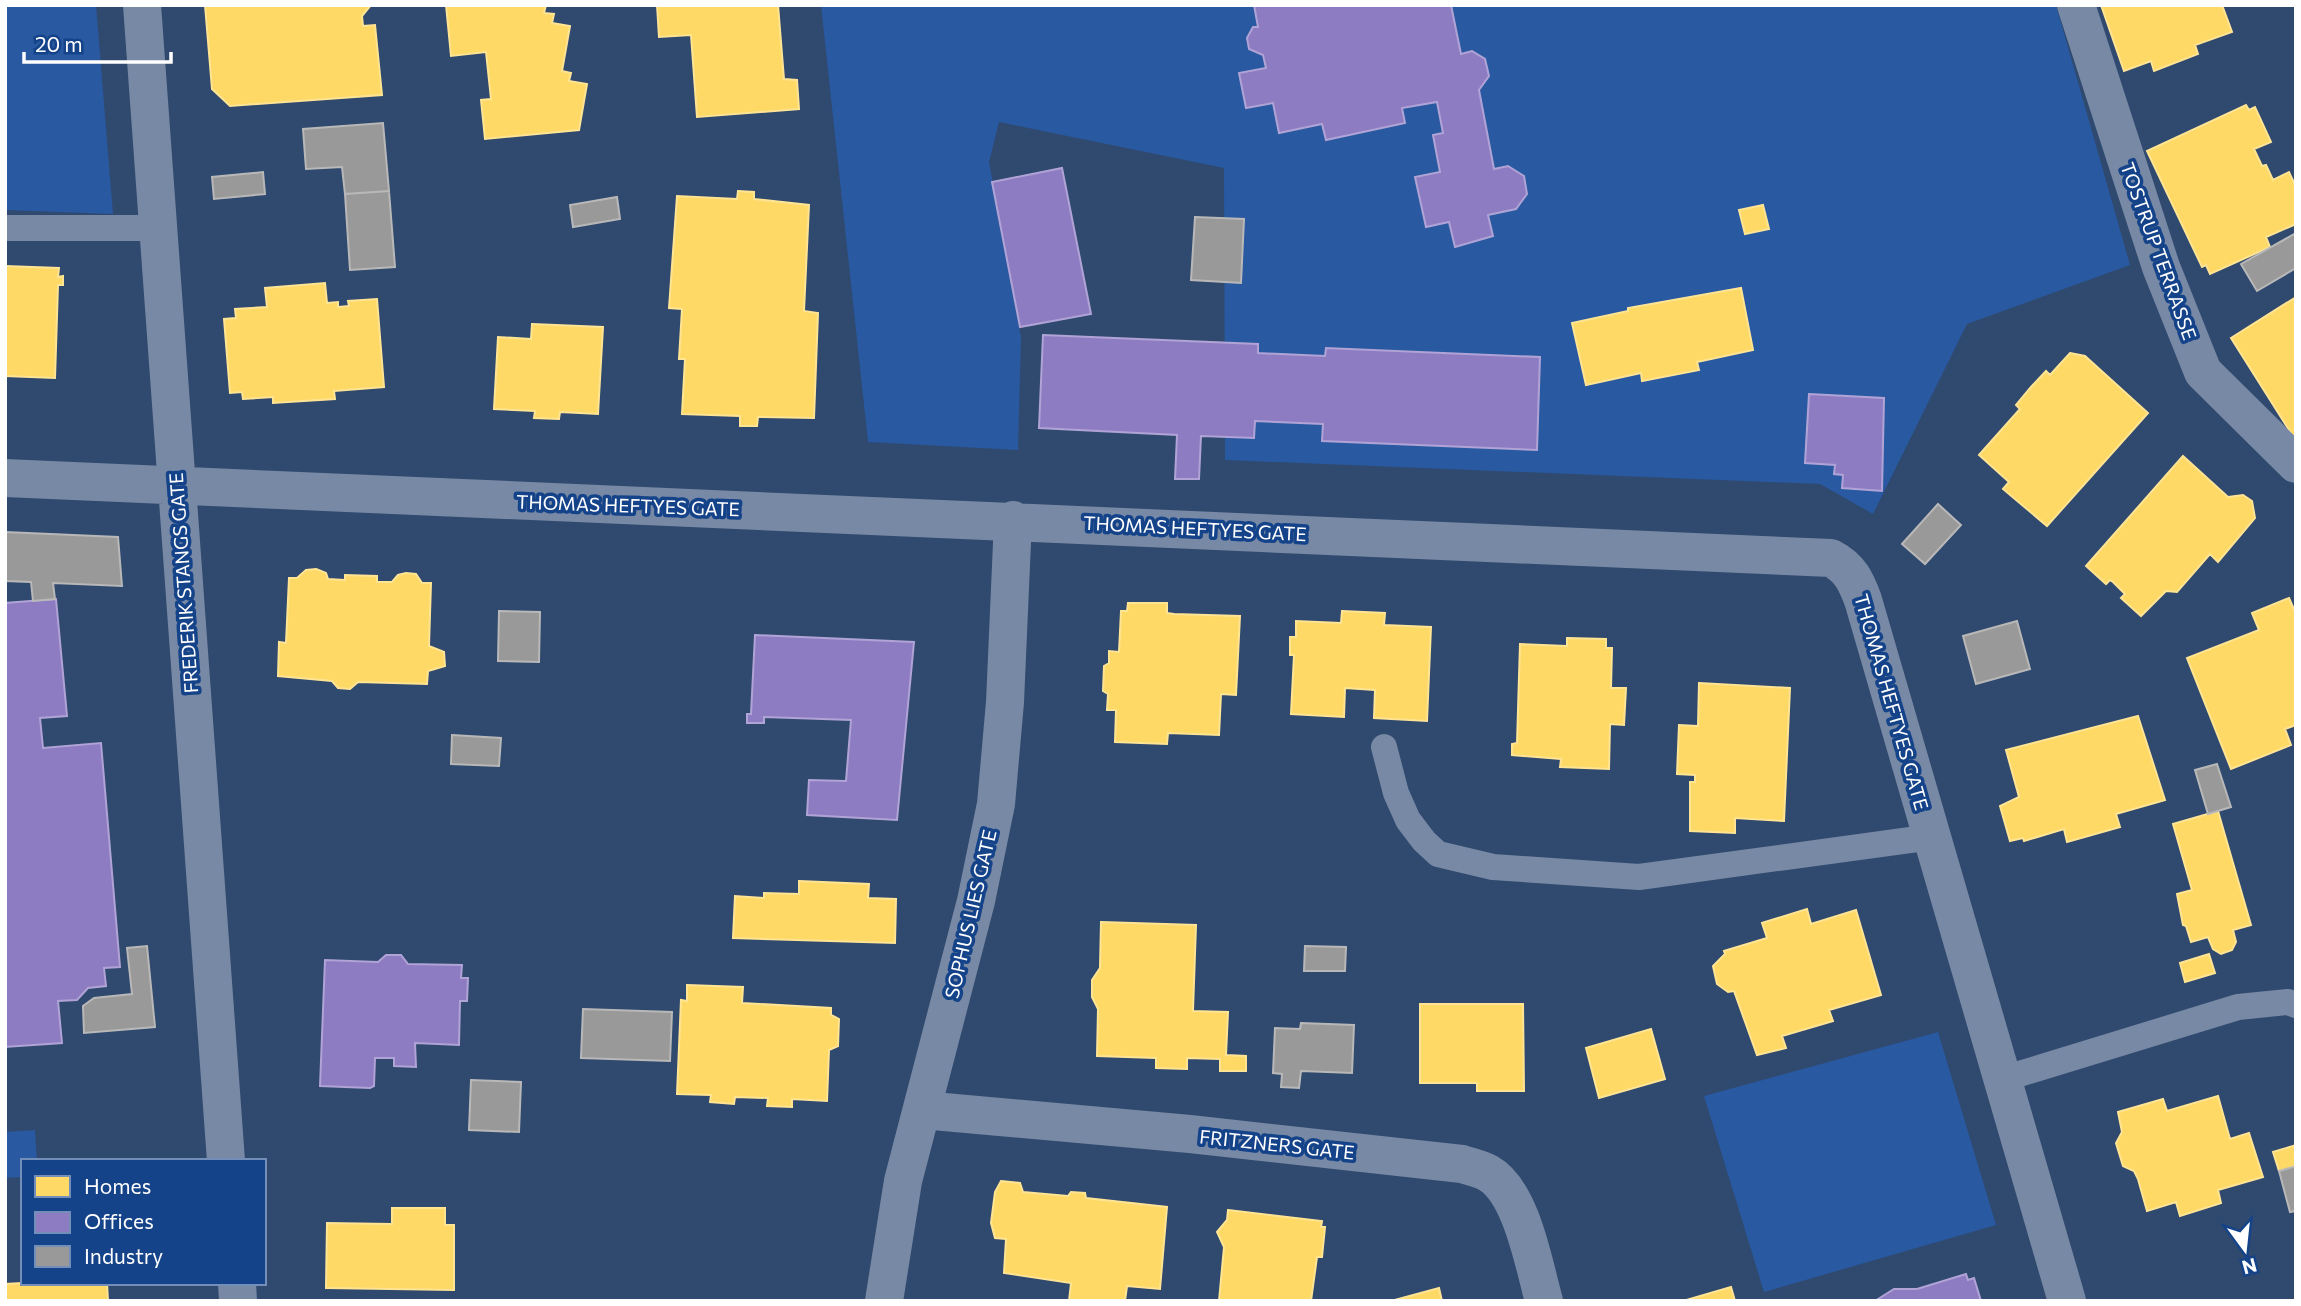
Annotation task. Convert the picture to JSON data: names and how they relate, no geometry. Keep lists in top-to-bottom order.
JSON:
{
  "streets": {
    "street": [
      "TOSTRUP TERRASSE",
      "THOMAS HEFTYES GATE",
      "FREDERIK STANGS GATE",
      "SOPHUS LIES GATE",
      "FRITZNERS GATE"
    ]
  },
  "crossings": [
    ["THOMAS HEFTYES GATE", "FREDERIK STANGS GATE"],
    ["THOMAS HEFTYES GATE", "SOPHUS LIES GATE"],
    ["SOPHUS LIES GATE", "FRITZNERS GATE"]
  ],
  "legend": ["Homes", "Offices", "Industry"],
  "scale_bar": "20 m",
  "north": "bottom"
}
